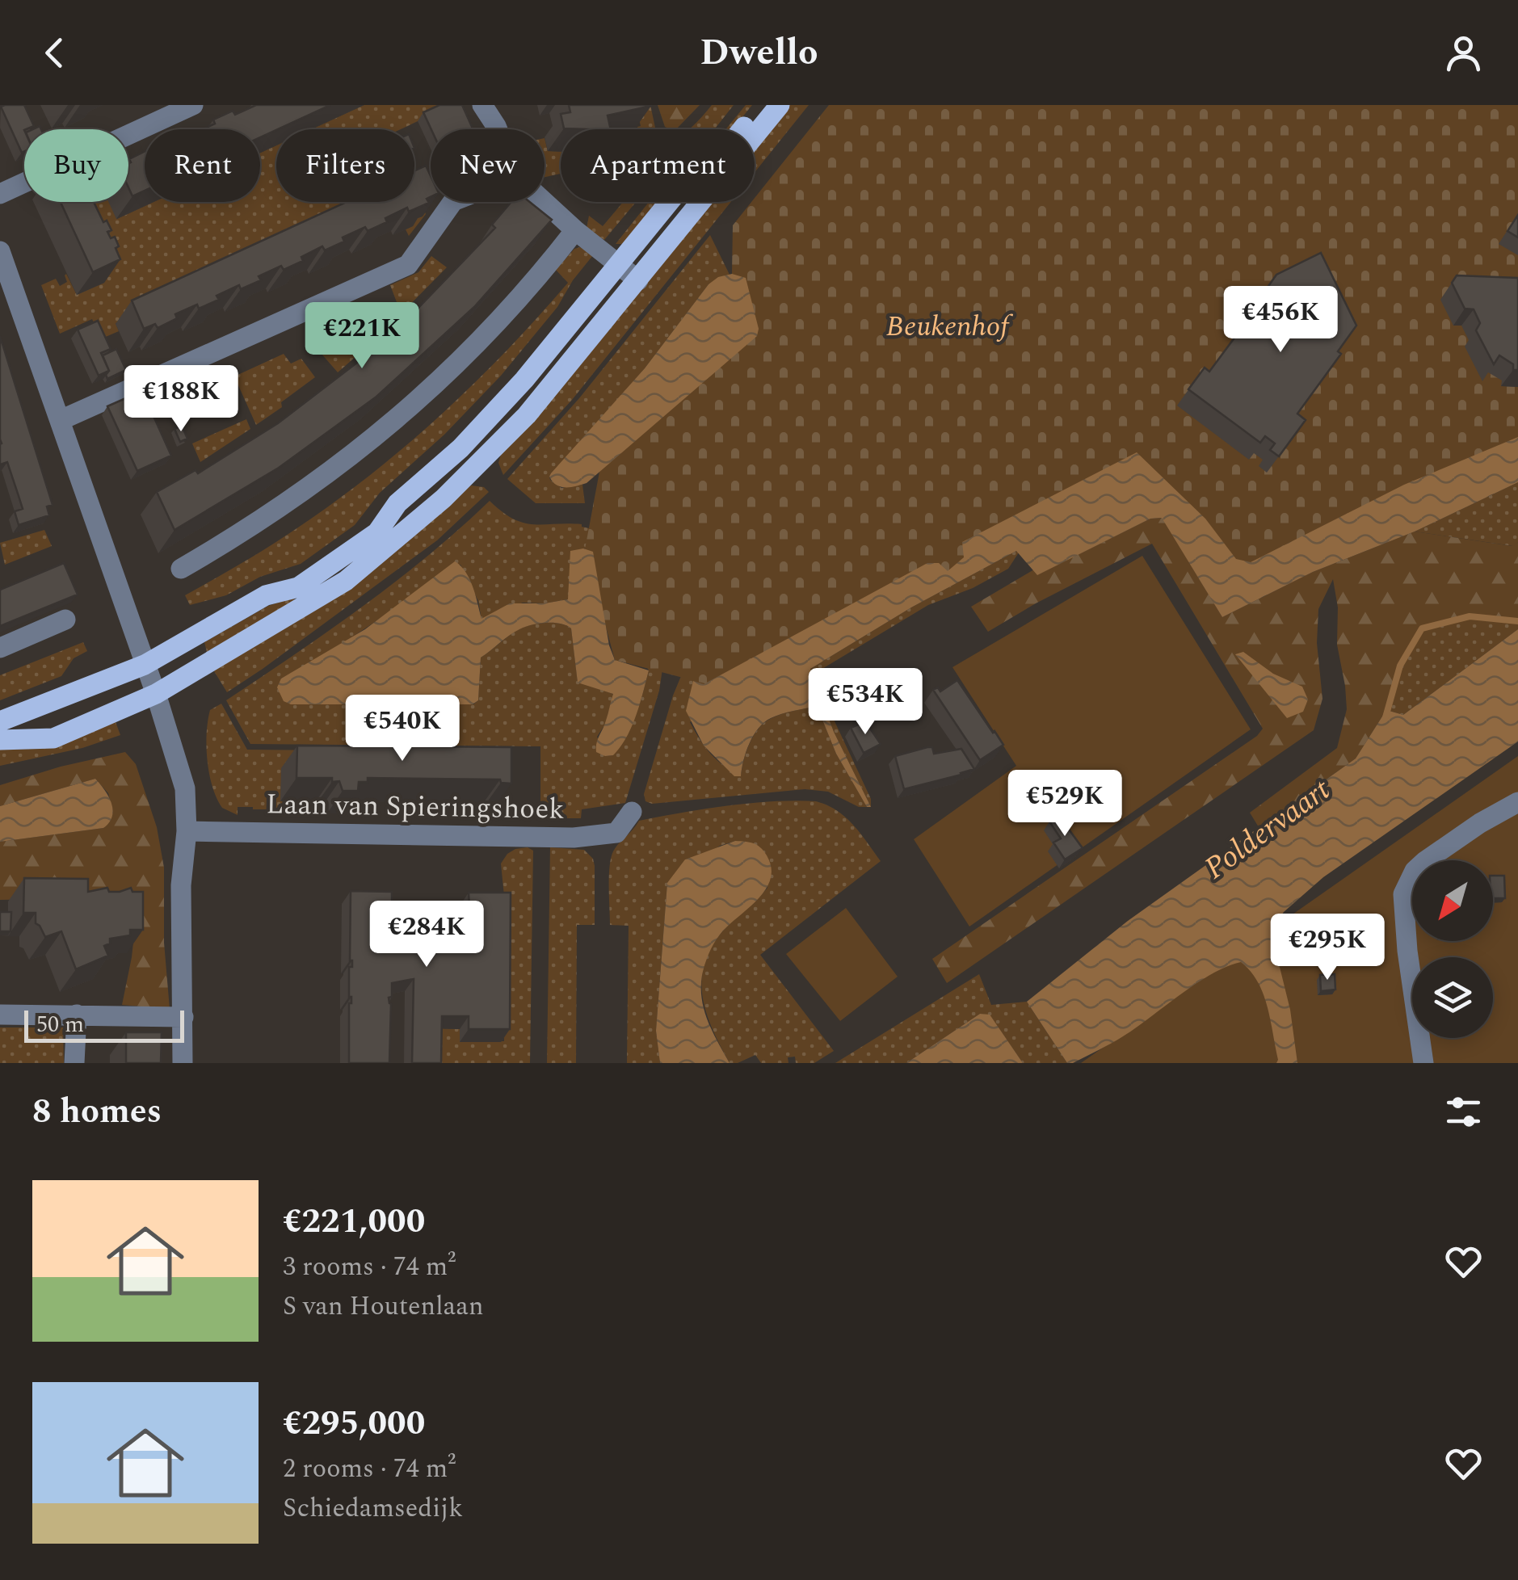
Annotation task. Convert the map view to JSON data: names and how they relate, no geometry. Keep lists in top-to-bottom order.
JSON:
{
  "streets": {
    "street": ["Laan van Spieringshoek"]
  },
  "water": ["Poldervaart"],
  "parks": ["Beukenhof"],
  "scale_bar": "50 m",
  "north": "bottom left",
  "page": {
    "header": "Dwello",
    "chip": [
      "Buy",
      "Rent",
      "Filters",
      "New",
      "Apartment"
    ],
    "price": [
      "€456K",
      "€221K",
      "€188K",
      "€534K",
      "€540K",
      "€529K",
      "€284K",
      "€295K"
    ],
    "scale": "50 m",
    "heading": "8 homes",
    "list": [
      {
        "name": "€221,000",
        "note": "3 rooms · 74 m² · S van Houtenlaan"
      },
      {
        "name": "€295,000",
        "note": "2 rooms · 74 m² · Schiedamsedijk"
      }
    ]
  }
}
